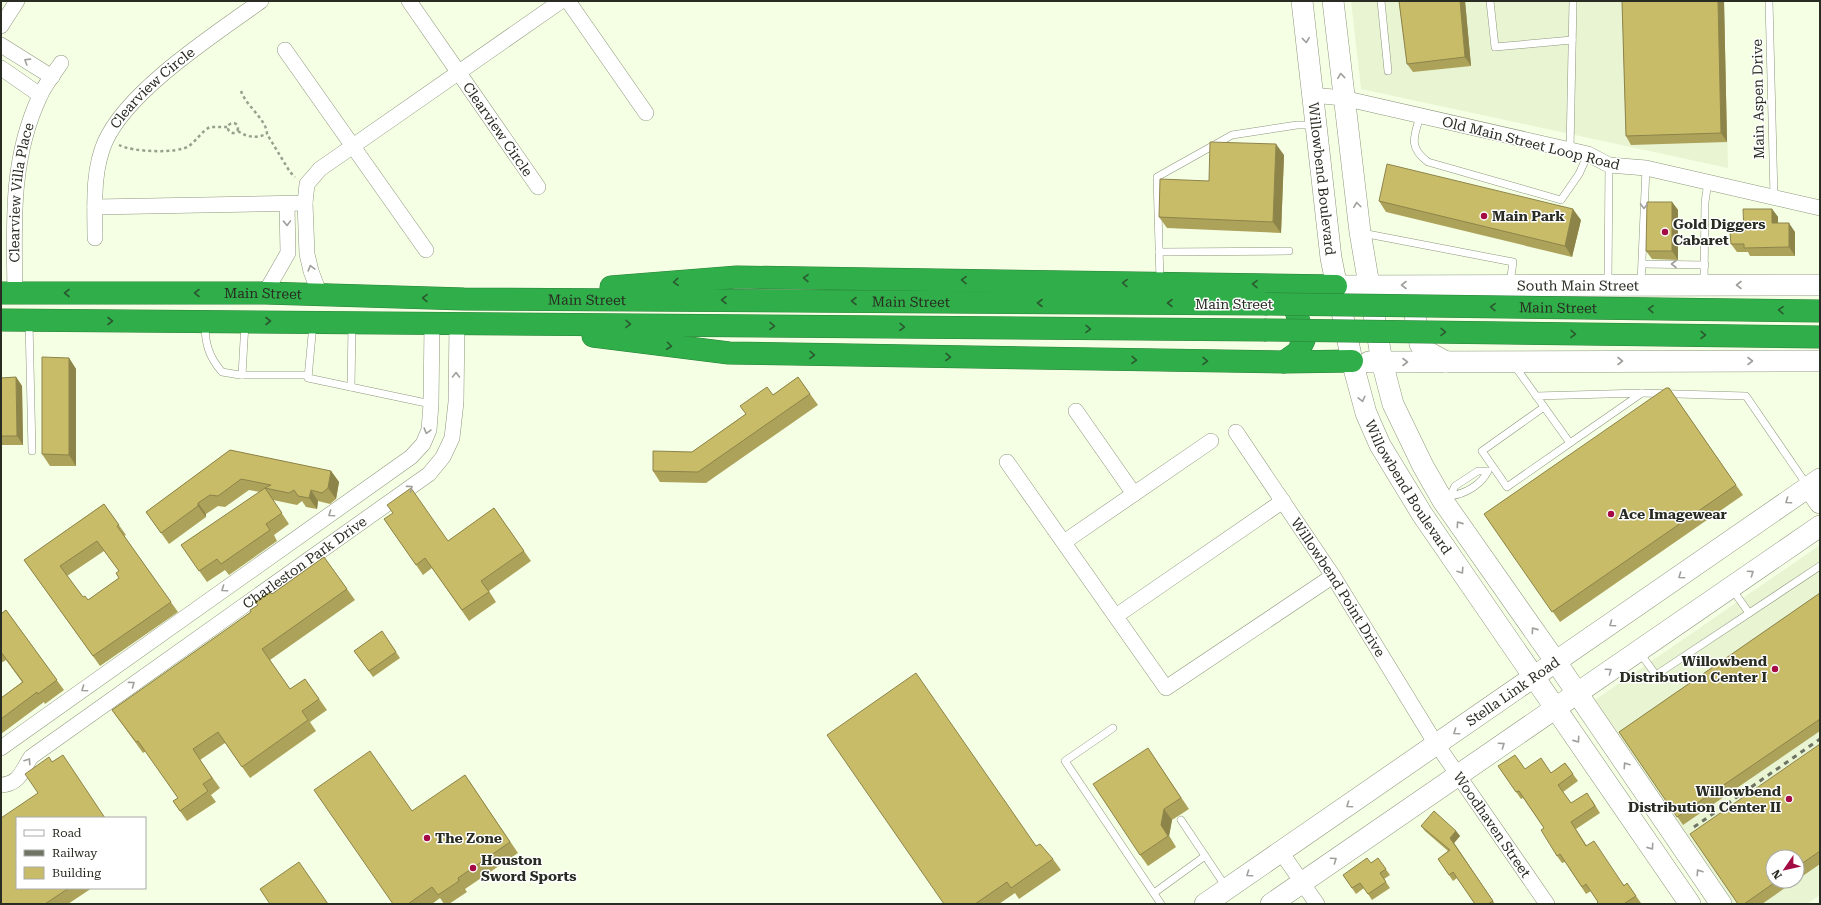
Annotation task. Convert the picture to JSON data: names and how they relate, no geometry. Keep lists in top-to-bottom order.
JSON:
{
  "streets": {
    "highway": ["Main Street"],
    "main road": ["Willowbend Boulevard", "South Main Street", "Stella Link Road"],
    "street": [
      "Clearview Circle",
      "Old Main Street Loop Road",
      "Clearview Villa Place",
      "Charleston Park Drive",
      "Willowbend Point Drive",
      "Woodhaven Street"
    ],
    "lane": ["Main Aspen Drive"]
  },
  "crossings": [
    ["Main Aspen Drive", "Old Main Street Loop Road"],
    ["Old Main Street Loop Road", "Willowbend Boulevard"],
    ["Willowbend Boulevard", "South Main Street"],
    ["Willowbend Boulevard", "Stella Link Road"],
    ["Clearview Villa Place", "Main Street"],
    ["Main Street", "Charleston Park Drive"],
    ["Willowbend Point Drive", "Stella Link Road"],
    ["Willowbend Point Drive", "Woodhaven Street"],
    ["Stella Link Road", "Woodhaven Street"]
  ],
  "places": [
    "Main Park",
    "Gold Diggers Cabaret",
    "Ace Imagewear",
    "Willowbend Distribution Center I",
    "Willowbend Distribution Center II",
    "The Zone",
    "Houston Sword Sports"
  ],
  "legend": ["Road", "Railway", "Building"],
  "north": "bottom left"
}
